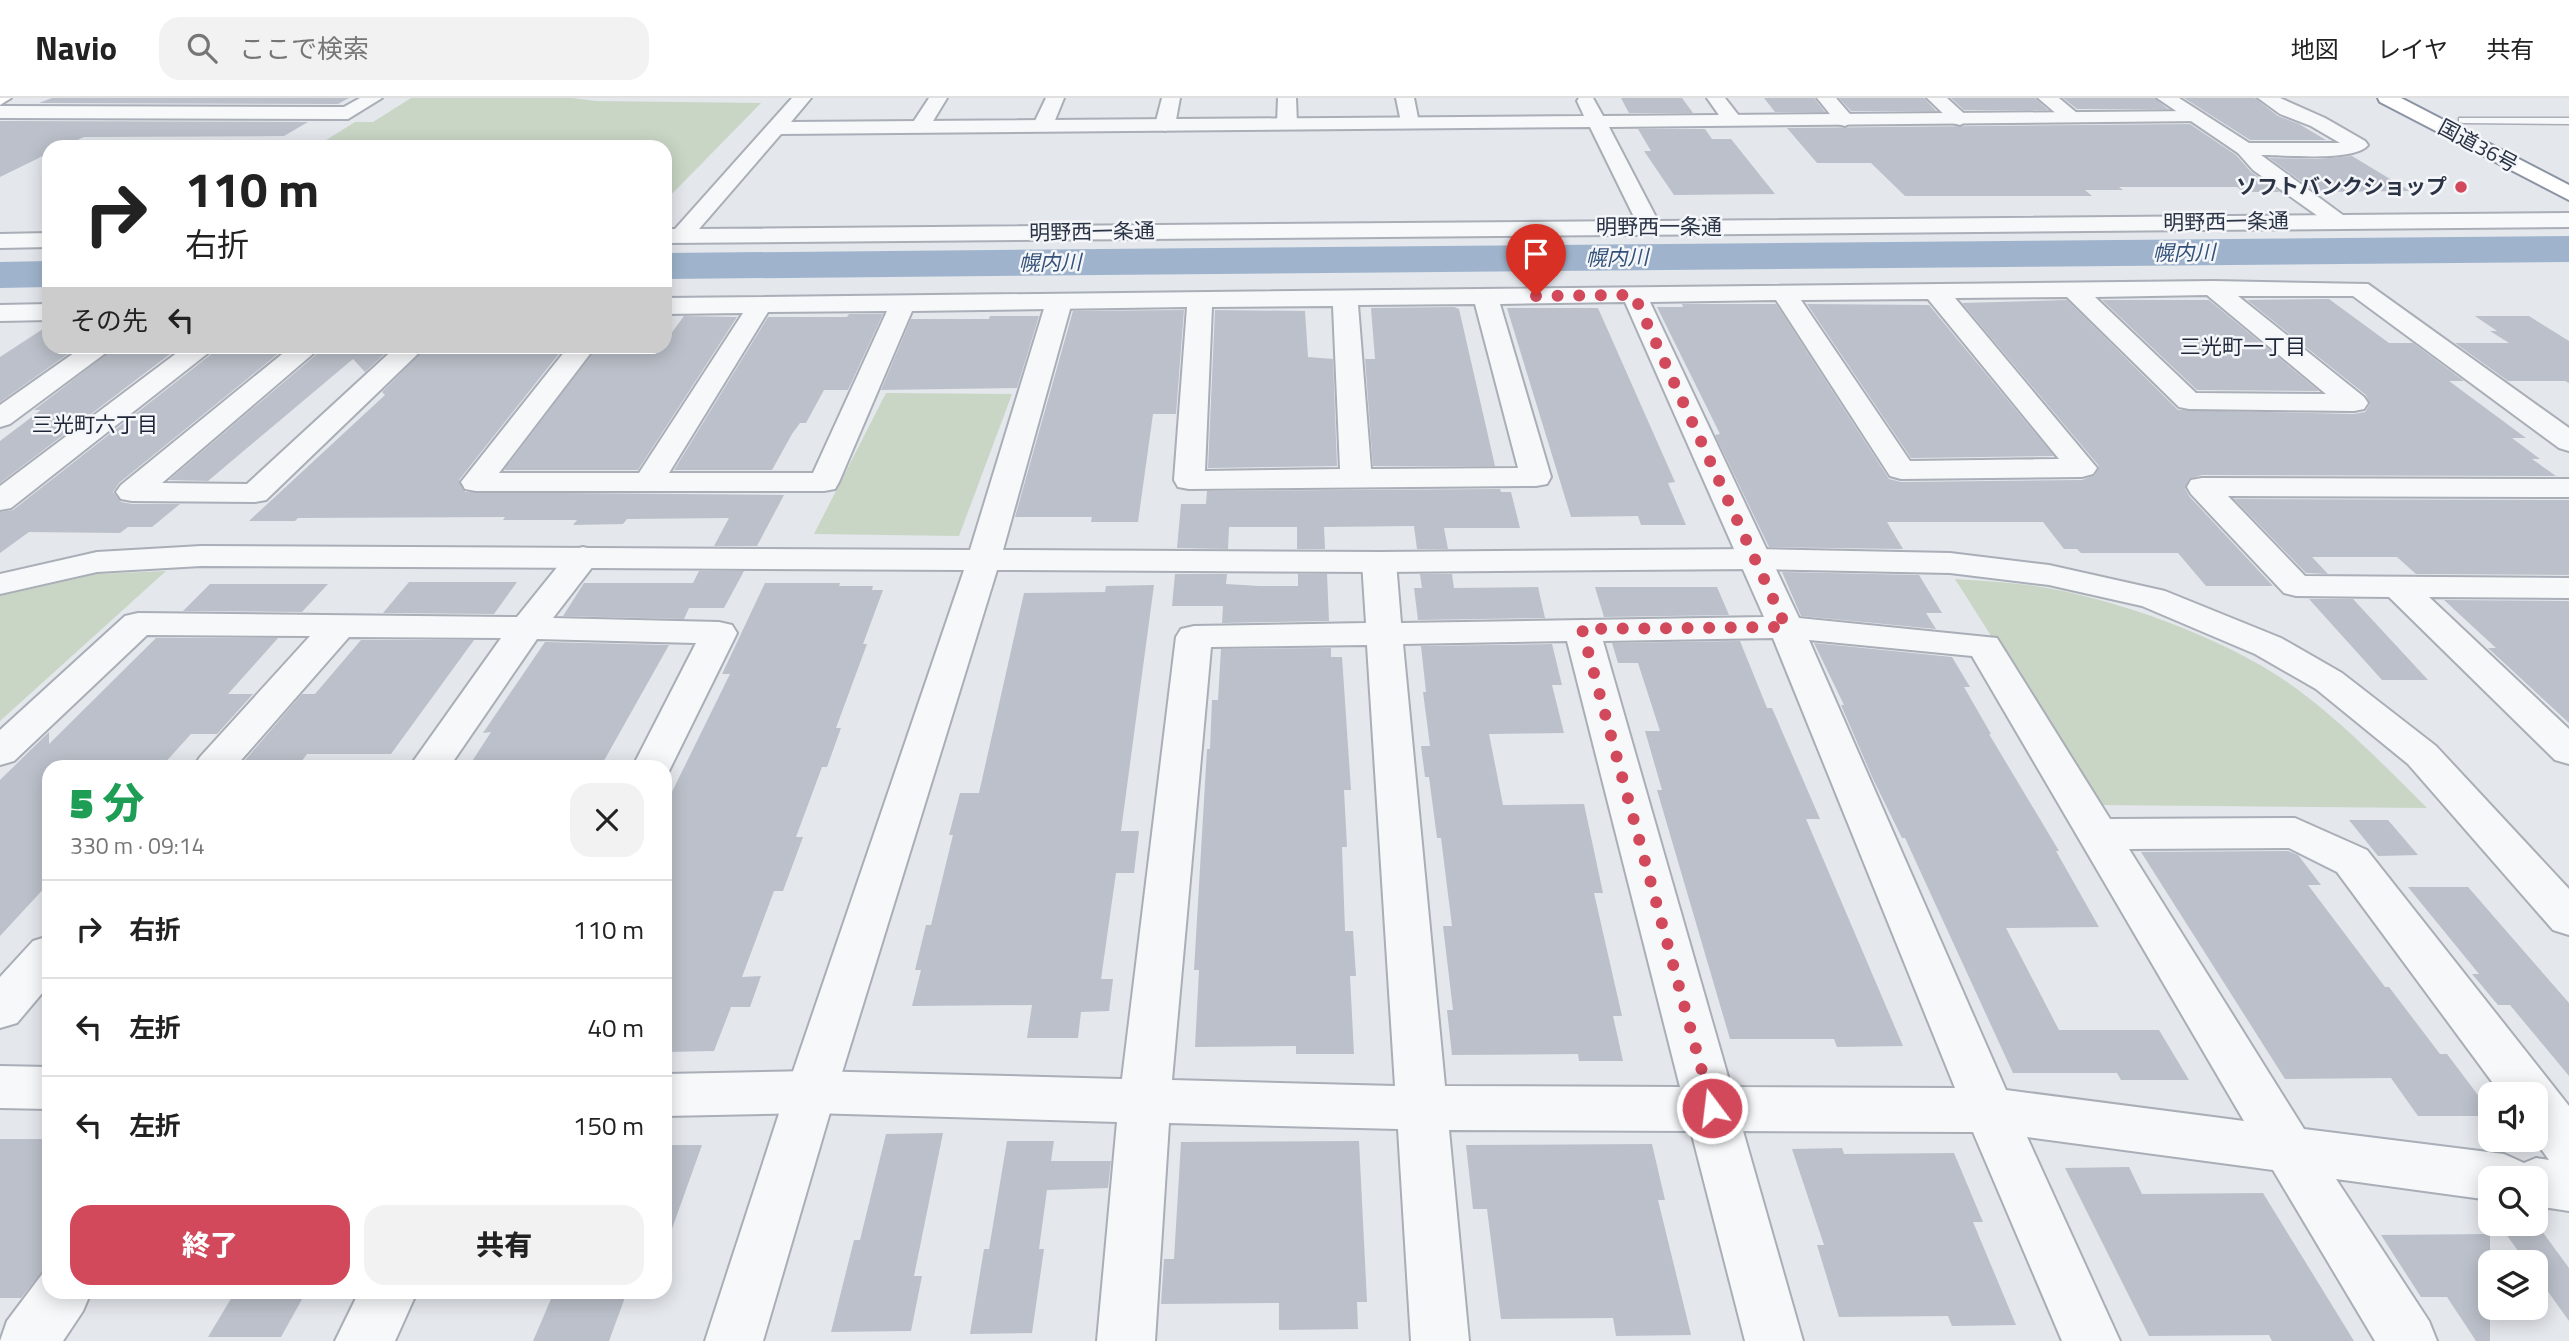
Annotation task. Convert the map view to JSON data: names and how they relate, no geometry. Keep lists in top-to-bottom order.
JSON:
{
  "streets": {
    "highway": ["国道36号"],
    "street": ["明野西一条通"]
  },
  "districts": ["三光町一丁目", "三光町六丁目"],
  "water": ["幌内川"],
  "places": ["ソフトバンクショップ"],
  "page": {
    "header": "Navio",
    "search": "ここで検索",
    "nav": ["地図", "レイヤ", "共有"],
    "turn": ["110 m", "右折"],
    "then": "その先",
    "heading": ["5 分", "330 m · 09:14"],
    "list": [
      {
        "name": "右折",
        "value": "110 m"
      },
      {
        "name": "左折",
        "value": "40 m"
      },
      {
        "name": "左折",
        "value": "150 m"
      }
    ],
    "buttons": ["終了", "共有"]
  }
}
